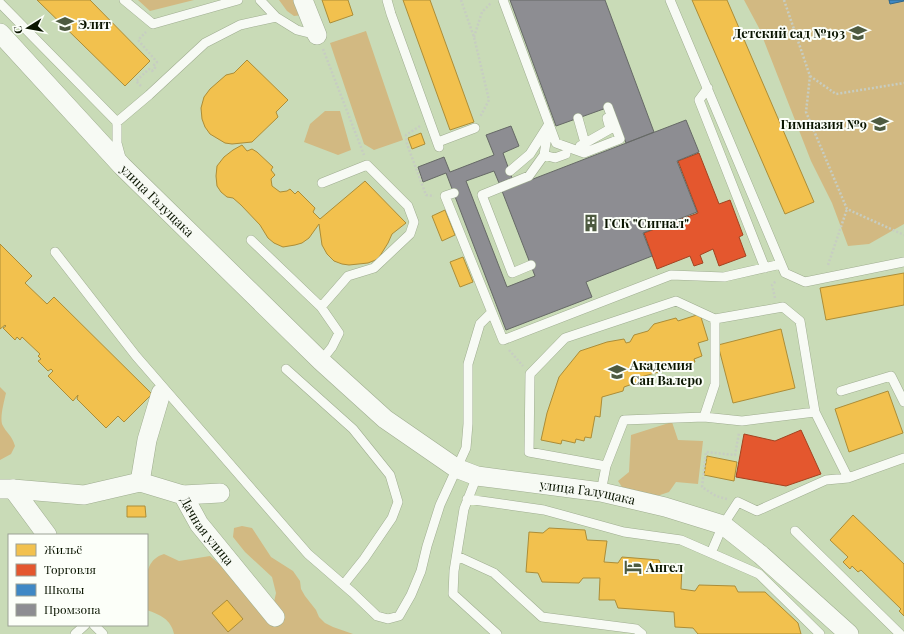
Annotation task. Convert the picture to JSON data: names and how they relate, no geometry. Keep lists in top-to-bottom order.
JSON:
{
  "streets": {
    "street": ["улица Галущака", "Дачная улица"]
  },
  "places": {
    "school or university": [
      "Элит",
      "Детский сад №193",
      "Гимназия №9",
      "Академия Сан Валеро"
    ],
    "building": ["ГСК \"Сигнал\""],
    "hotel": ["Ангел"]
  },
  "legend": [
    "Жильё",
    "Торговля",
    "Школы",
    "Промзона"
  ],
  "north": "left"
}
